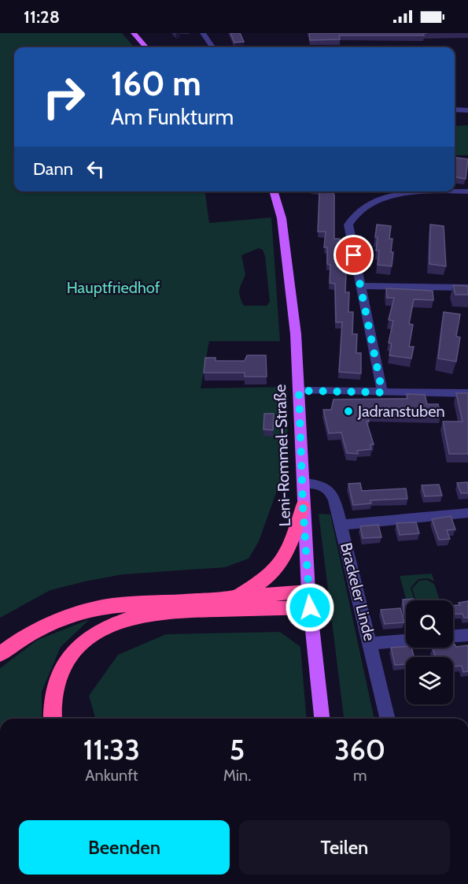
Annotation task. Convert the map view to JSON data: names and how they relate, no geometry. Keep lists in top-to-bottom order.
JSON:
{
  "streets": {
    "main road": ["Leni-Rommel-Straße"],
    "street": ["Brackeler Linde"]
  },
  "crossings": [
    ["Leni-Rommel-Straße", "Brackeler Linde"]
  ],
  "parks": ["Hauptfriedhof"],
  "places": ["Jadranstuben"],
  "page": {
    "status": "11:28",
    "turn": ["160 m", "Am Funkturm"],
    "then": "Dann",
    "eta": [
      "11:33",
      "Ankunft",
      "5",
      "Min.",
      "360",
      "m"
    ],
    "buttons": ["Beenden", "Teilen"]
  }
}
